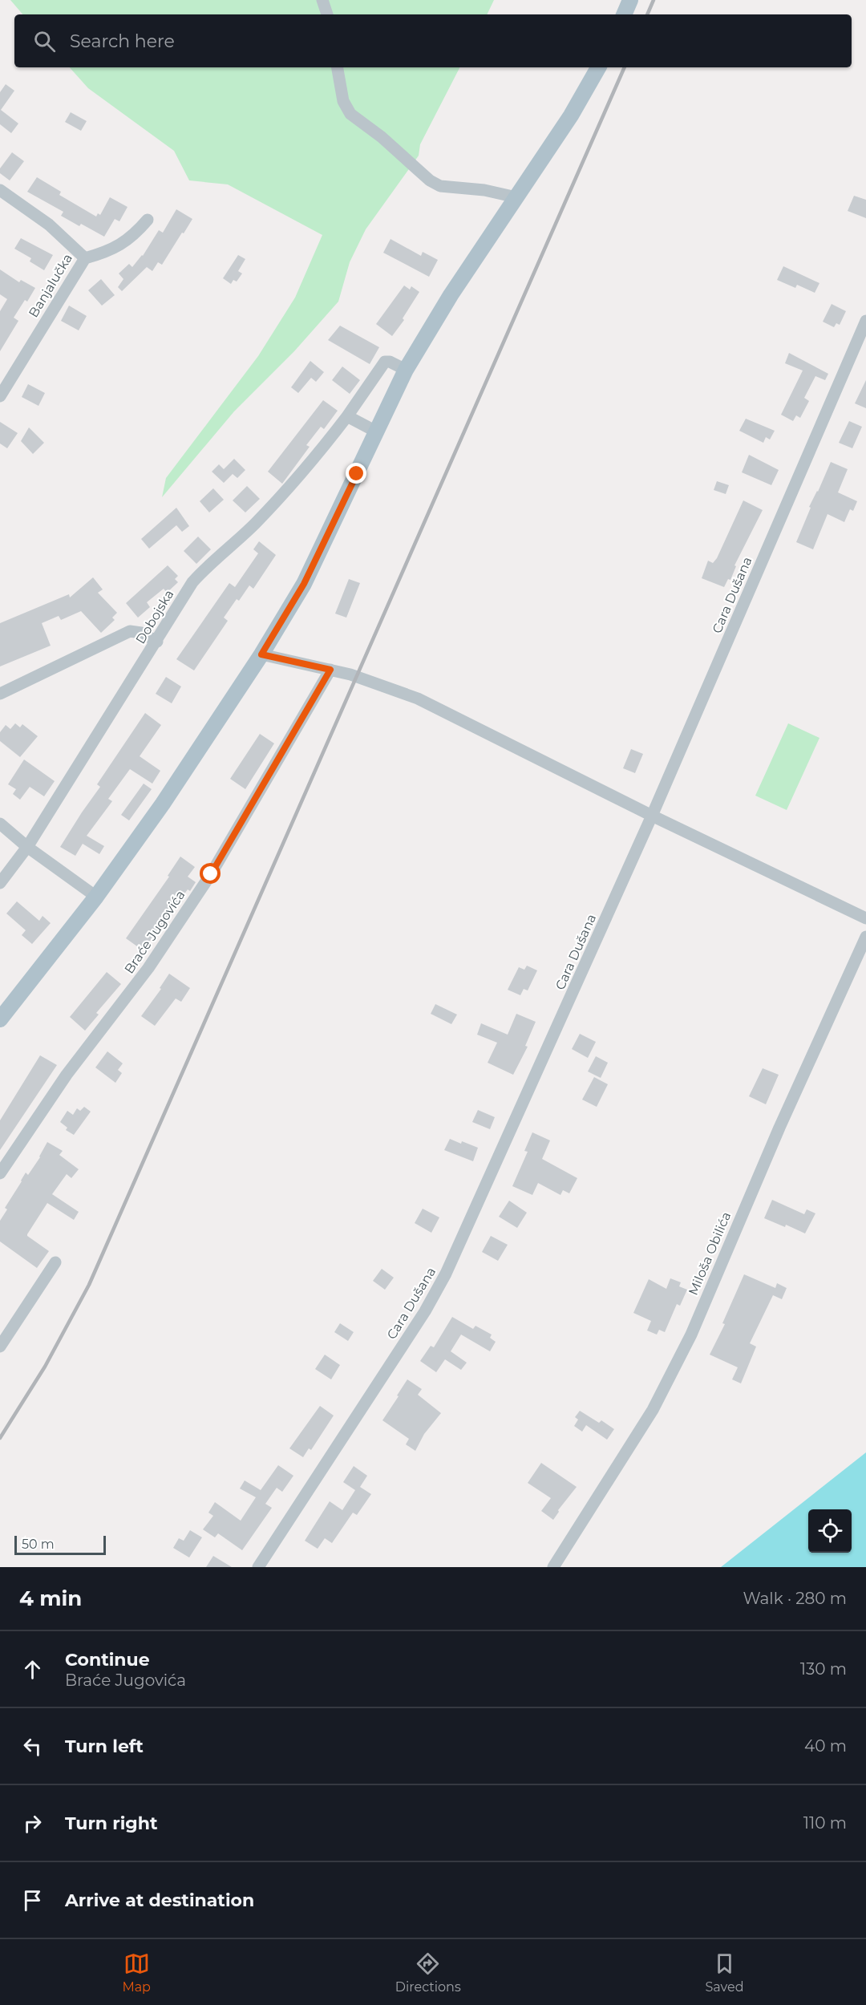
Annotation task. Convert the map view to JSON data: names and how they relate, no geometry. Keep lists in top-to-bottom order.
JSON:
{
  "streets": {
    "street": [
      "Banjalučka",
      "Cara Dušana",
      "Dobojska",
      "Braće Jugovića",
      "Miloša Obilića"
    ]
  },
  "scale_bar": "50 m",
  "page": {
    "search": "Search here",
    "scale": "50 m",
    "heading": ["4 min", "Walk · 280 m"],
    "list": [
      ["Continue", "Braće Jugovića", "130 m"],
      ["Turn left", "40 m"],
      ["Turn right", "110 m"],
      "Arrive at destination"
    ],
    "nav": ["Map", "Directions", "Saved"]
  }
}
